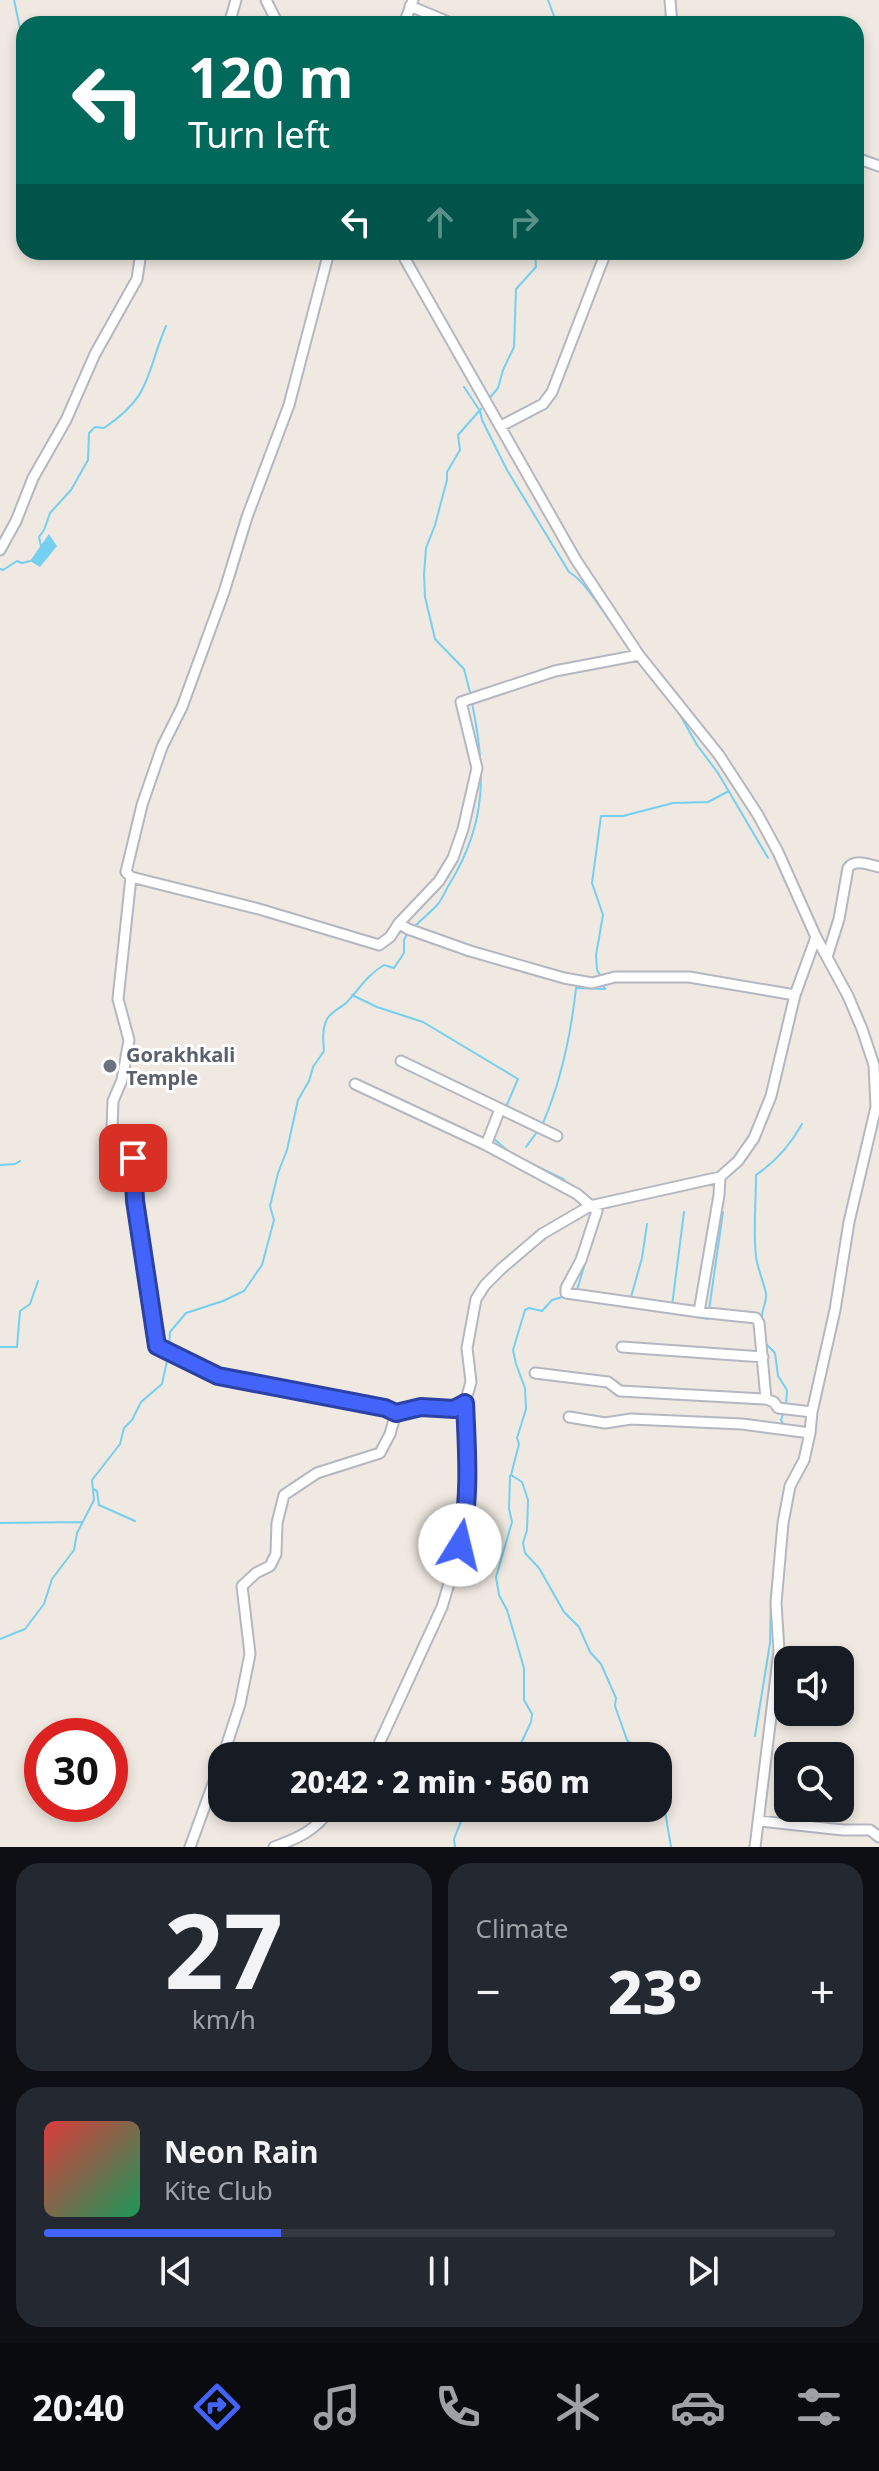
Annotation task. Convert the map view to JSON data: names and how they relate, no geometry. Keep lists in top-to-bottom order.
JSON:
{
  "places": ["Gorakhkali Temple"],
  "page": {
    "turn": ["120 m", "Turn left"],
    "limit": "30",
    "trip": "20:42 · 2 min · 560 m",
    "tile": [
      ["27", "km/h"],
      "Climate"
    ],
    "heat": ["−", "23°", "+"],
    "song": ["Neon Rain", "Kite Club"],
    "tabs": "20:40"
  }
}
